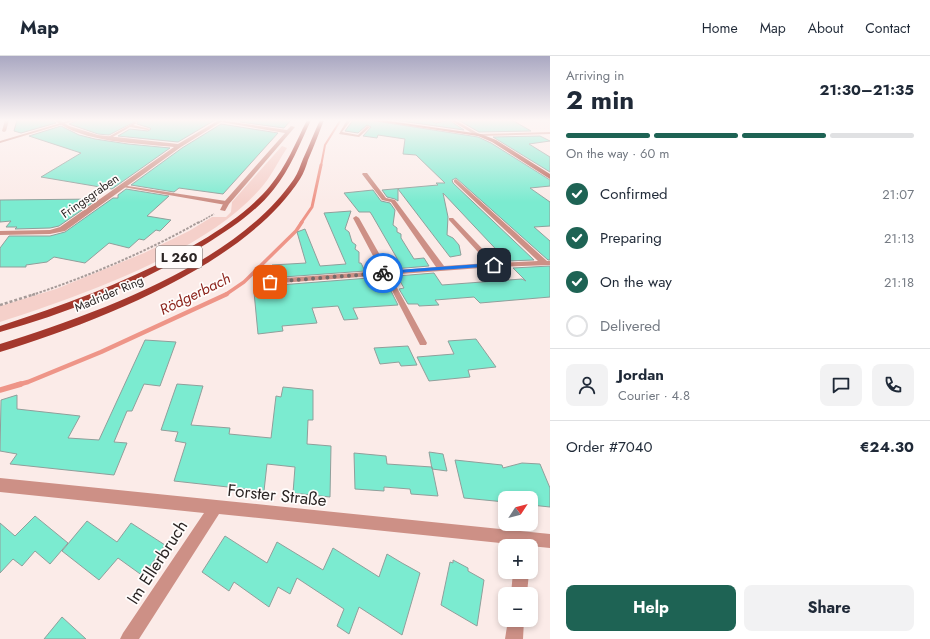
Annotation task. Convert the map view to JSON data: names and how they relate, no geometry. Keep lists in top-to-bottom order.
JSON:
{
  "streets": {
    "main road": ["L 260", "Madrider Ring"],
    "street": ["Fringsgraben", "Forster Straße", "Im Ellerbruch"]
  },
  "crossings": [
    ["Forster Straße", "Im Ellerbruch"]
  ],
  "water": ["Rödgerbach"],
  "north": "top right",
  "page": {
    "header": "Map",
    "nav": [
      "Home",
      "Map",
      "About",
      "Contact"
    ],
    "heading": ["2 min", "Arriving in", "21:30–21:35"],
    "panel": [
      "Jordan",
      "Courier · 4.8",
      "Order #7040",
      "€24.30"
    ],
    "bar": "On the way · 60 m",
    "list": [
      ["Confirmed", "21:07"],
      ["Preparing", "21:13"],
      ["On the way", "21:18"],
      "Delivered"
    ],
    "map_buttons": ["+", "−"],
    "buttons": ["Help", "Share"]
  }
}
